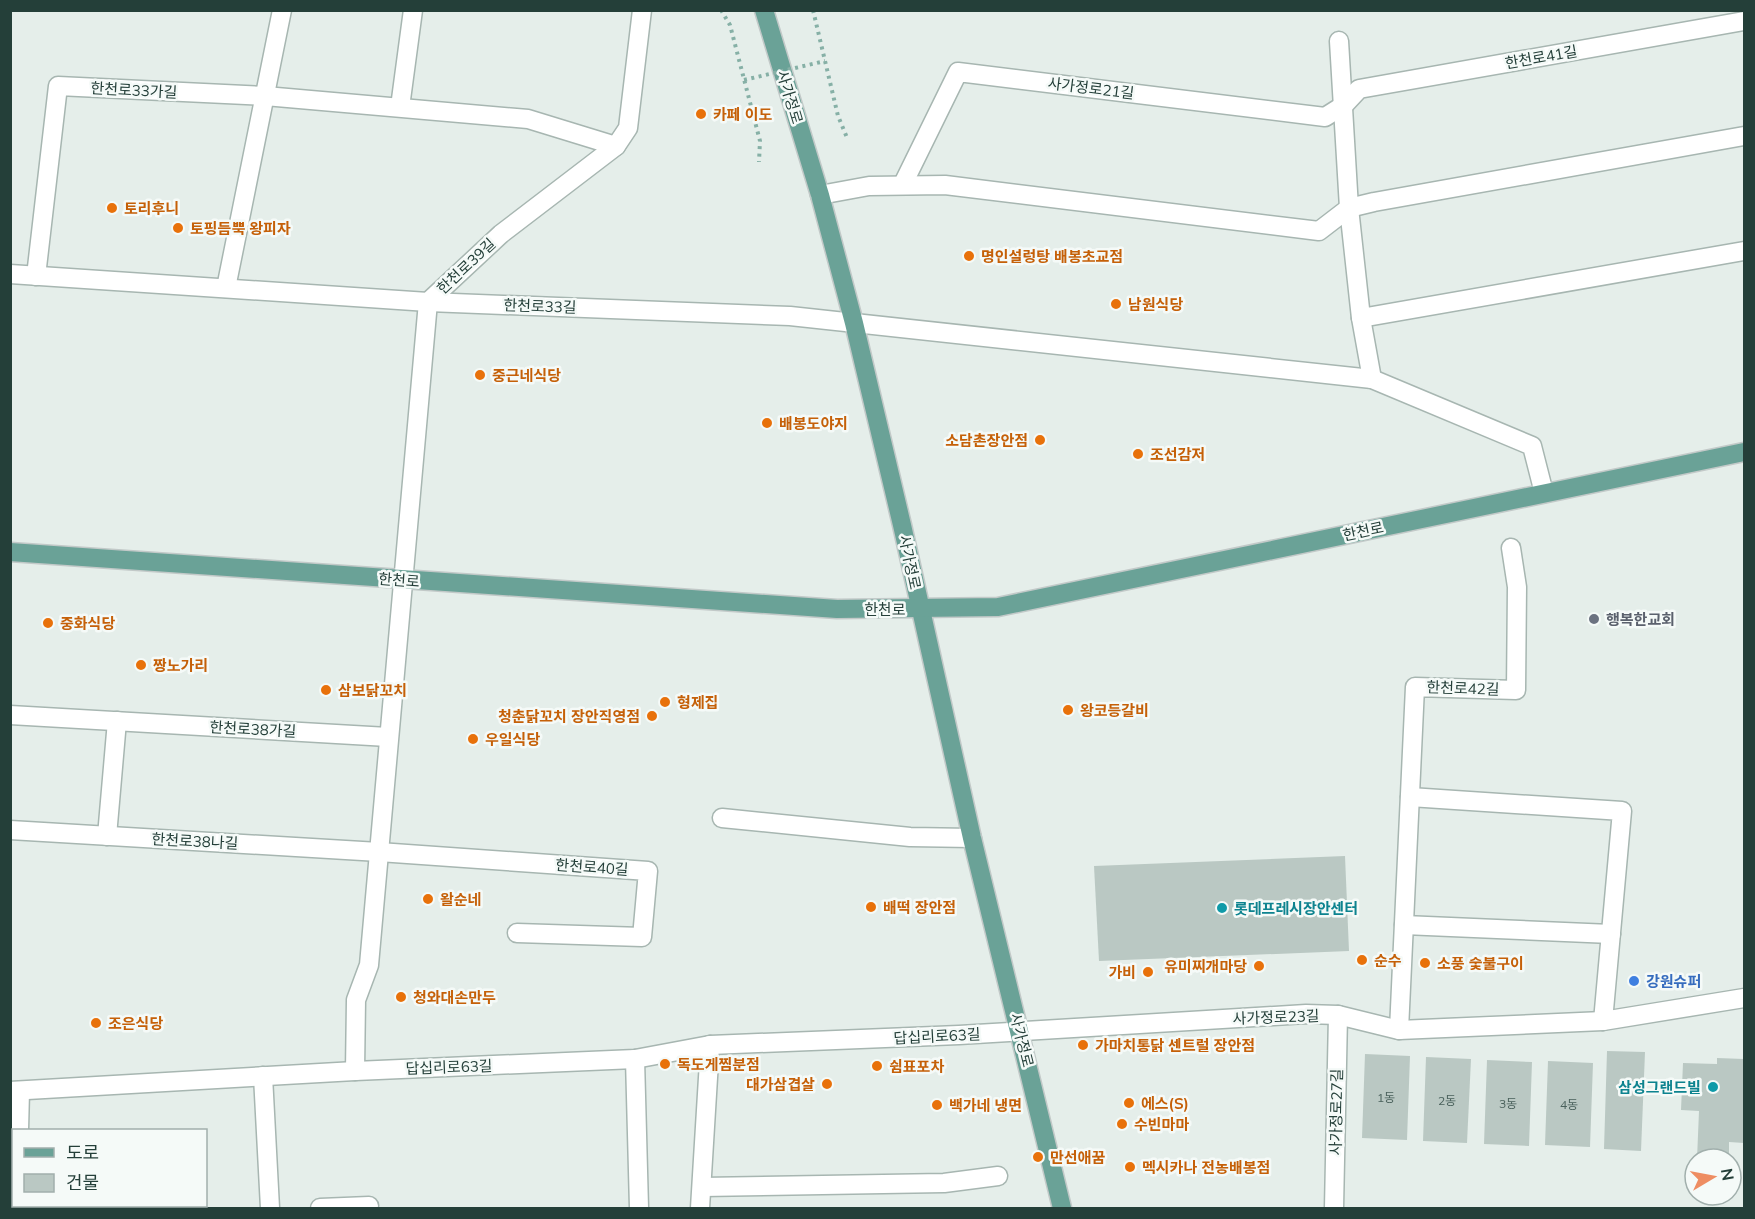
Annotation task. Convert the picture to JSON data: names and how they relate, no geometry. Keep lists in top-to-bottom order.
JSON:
{
  "streets": {
    "main road": ["사가정로", "한천로"],
    "street": [
      "한천로41길",
      "사가정로21길",
      "한천로33가길",
      "한천로39길",
      "한천로33길",
      "한천로42길",
      "한천로38가길",
      "한천로38나길",
      "한천로40길",
      "사가정로23길",
      "답십리로63길",
      "사가정로27길"
    ]
  },
  "crossings": [
    ["한천로41길", "사가정로21길"],
    ["한천로33가길", "한천로39길"],
    ["한천로33가길", "한천로33길"],
    ["사가정로", "한천로33길"],
    ["사가정로", "한천로"],
    ["사가정로", "사가정로23길"],
    ["사가정로", "답십리로63길"],
    ["한천로39길", "한천로33길"],
    ["한천로39길", "한천로"],
    ["한천로42길", "사가정로23길"],
    ["한천로38나길", "한천로40길"],
    ["사가정로23길", "답십리로63길"],
    ["사가정로23길", "사가정로27길"]
  ],
  "places": [
    "카페 이도",
    "토리후니",
    "토핑듬뿍 왕피자",
    "명인설렁탕 배봉초교점",
    "남원식당",
    "중근네식당",
    "배봉도야지",
    "소담촌장안점",
    "조선감저",
    "행복한교회",
    "중화식당",
    "짱노가리",
    "삼보닭꼬치",
    "형제집",
    "왕코등갈비",
    "청춘닭꼬치 장안직영점",
    "우일식당",
    "왈순네",
    "배떡 장안점",
    "롯데프레시장안센터",
    "순수",
    "소풍 숯불구이",
    "유미찌개마당",
    "가비",
    "강원슈퍼",
    "청와대손만두",
    "조은식당",
    "가마치통닭 센트럴 장안점",
    "독도게찜분점",
    "쉼표포차",
    "대가삼겹살",
    "삼성그랜드빌",
    "에스(S)",
    "백가네 냉면",
    "수빈마마",
    "만선애꿈",
    "멕시카나 전농배봉점"
  ],
  "house_numbers": [
    "1동",
    "2동",
    "3동",
    "4동"
  ],
  "legend": ["도로", "건물"],
  "north": "right"
}
